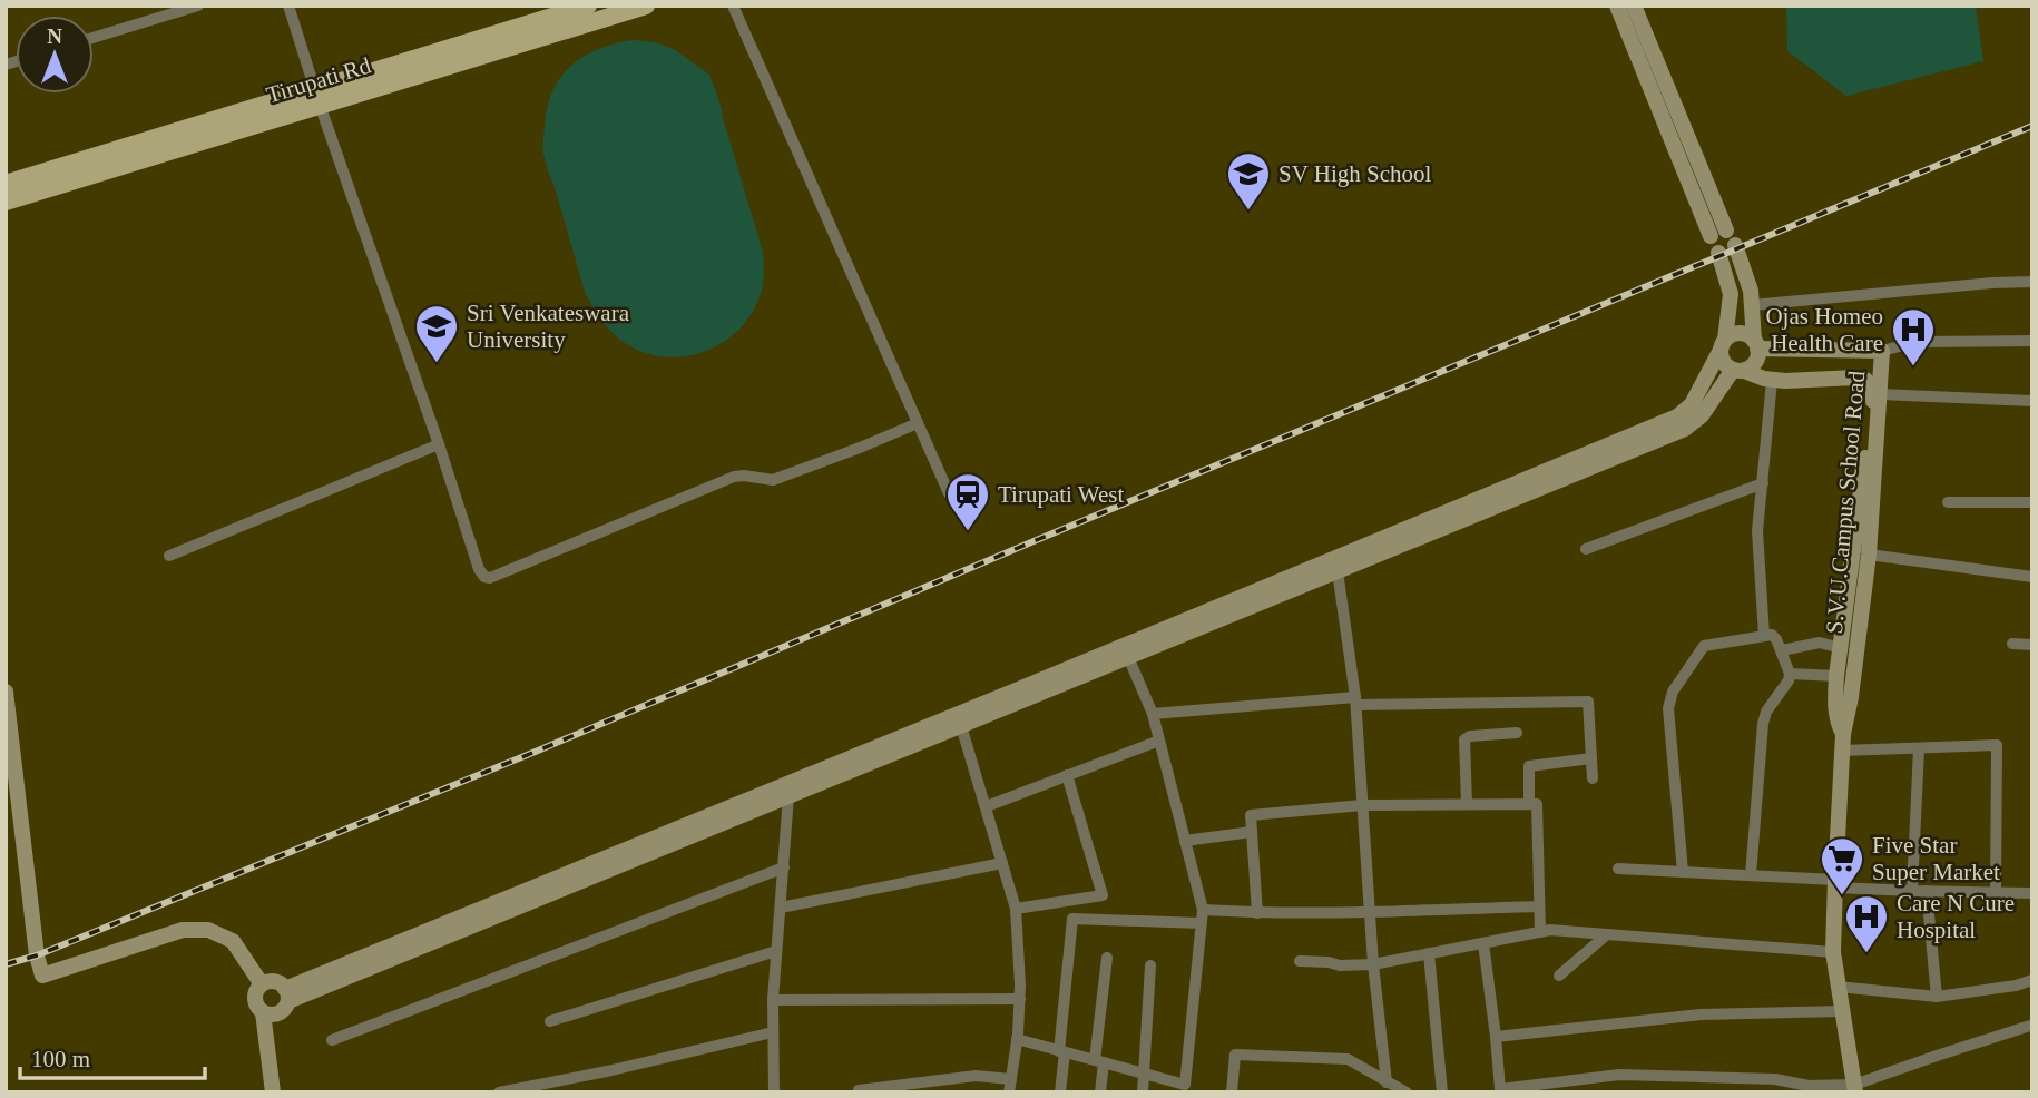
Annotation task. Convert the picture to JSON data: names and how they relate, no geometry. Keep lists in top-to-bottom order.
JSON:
{
  "streets": {
    "main road": ["Tirupati Rd"],
    "street": ["S.V.U.Campus School Road"]
  },
  "places": {
    "school or university": ["SV High School", "Sri Venkateswara University"],
    "hospital": ["Ojas Homeo Health Care", "Care N Cure Hospital"],
    "station": ["Tirupati West"],
    "supermarket": ["Five Star Super Market"]
  },
  "scale_bar": "100 m",
  "north": "top"
}
